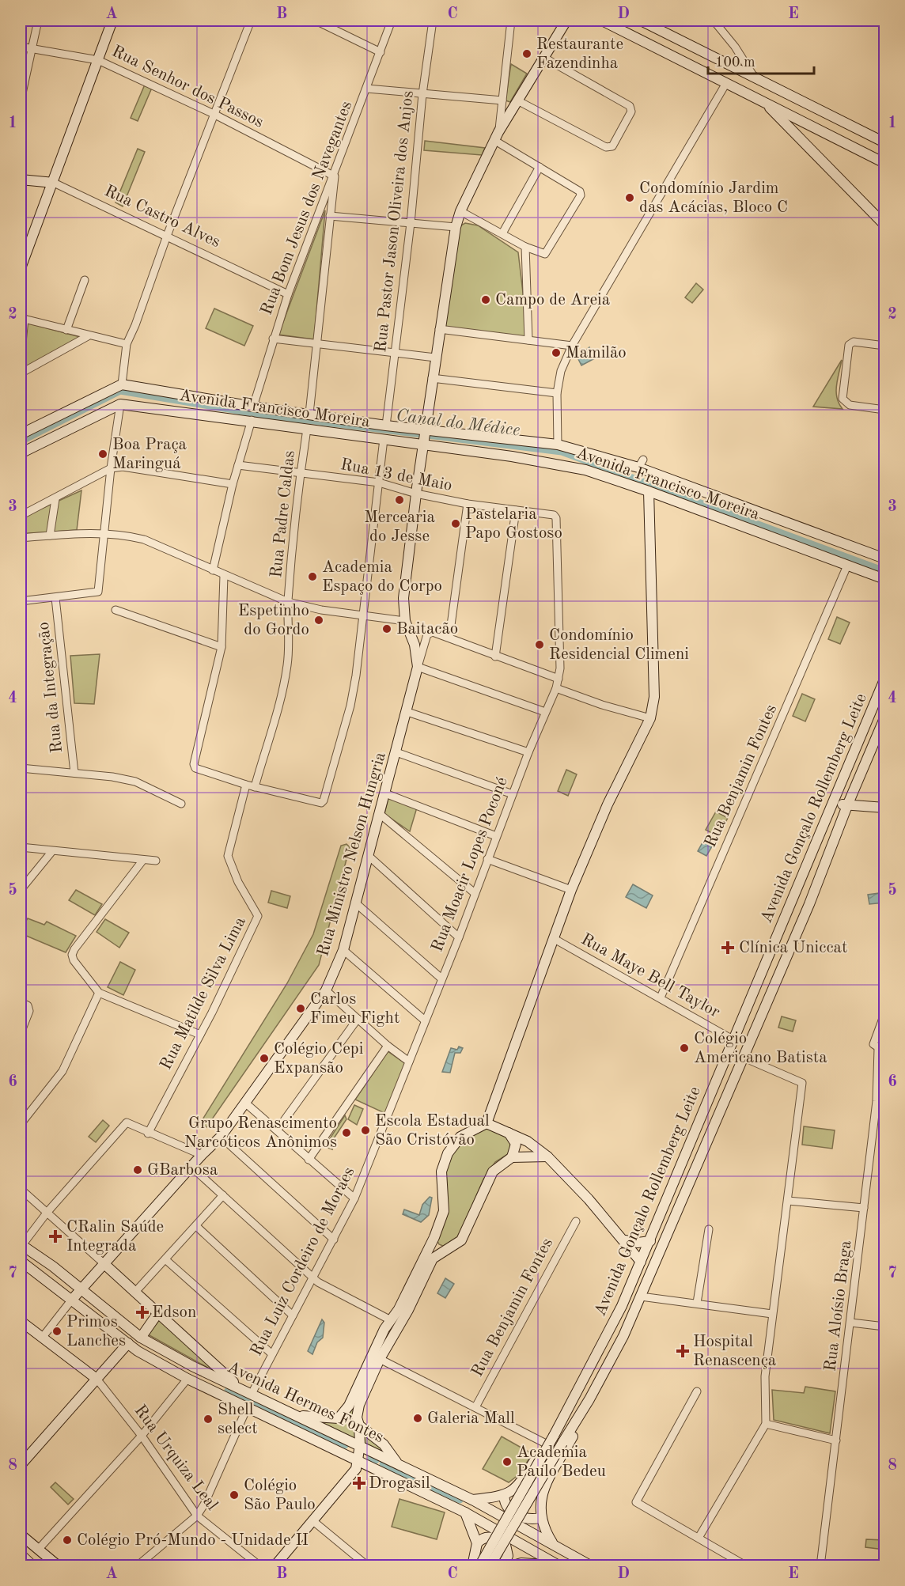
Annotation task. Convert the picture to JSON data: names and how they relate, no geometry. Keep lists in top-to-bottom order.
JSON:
{
  "streets": {
    "street": [
      "Rua Senhor dos Passos",
      "Rua Bom Jesus dos Navegantes",
      "Rua Castro Alves",
      "Rua Pastor Jason Oliveira dos Anjos",
      "Avenida Francisco Moreira",
      "Rua 13 de Maio",
      "Rua Padre Caldas",
      "Rua da Integração",
      "Rua Benjamin Fontes",
      "Avenida Gonçalo Rollemberg Leite",
      "Rua Ministro Nelson Hungria",
      "Rua Moacir Lopes Poconé",
      "Rua Maye Bell Taylor",
      "Rua Matilde Silva Lima",
      "Rua Luiz Cordeiro de Moraes",
      "Rua Aloísio Braga",
      "Avenida Hermes Fontes",
      "Rua Urquiza Leal"
    ]
  },
  "crossings": [
    ["Rua Senhor dos Passos", "Rua Bom Jesus dos Navegantes"],
    ["Rua Bom Jesus dos Navegantes", "Rua Castro Alves"],
    ["Rua Bom Jesus dos Navegantes", "Avenida Francisco Moreira"],
    ["Rua Pastor Jason Oliveira dos Anjos", "Avenida Francisco Moreira"],
    ["Avenida Francisco Moreira", "Rua Padre Caldas"],
    ["Avenida Francisco Moreira", "Rua Benjamin Fontes"],
    ["Avenida Francisco Moreira", "Rua Ministro Nelson Hungria"],
    ["Rua 13 de Maio", "Rua Padre Caldas"],
    ["Rua 13 de Maio", "Rua Ministro Nelson Hungria"],
    ["Rua 13 de Maio", "Rua Moacir Lopes Poconé"],
    ["Rua Benjamin Fontes", "Rua Maye Bell Taylor"],
    ["Avenida Gonçalo Rollemberg Leite", "Rua Maye Bell Taylor"],
    ["Rua Ministro Nelson Hungria", "Avenida Hermes Fontes"],
    ["Rua Moacir Lopes Poconé", "Rua Luiz Cordeiro de Moraes"],
    ["Rua Luiz Cordeiro de Moraes", "Avenida Hermes Fontes"]
  ],
  "water": ["Canal do Médice"],
  "places": {
    "other": [
      "Restaurante Fazendinha",
      "Condomínio Jardim das Acácias, Bloco C",
      "Campo de Areia",
      "Mamilão",
      "Boa Praça Maringuá",
      "Mercearia do Jesse",
      "Pastelaria Papo Gostoso",
      "Academia Espaço do Corpo",
      "Espetinho do Gordo",
      "Baitacão",
      "Condomínio Residencial Climeni",
      "Carlos Fimeu Fight",
      "Colégio Americano Batista",
      "Colégio Cepi Expansão",
      "Escola Estadual São Cristóvão",
      "Grupo Renascimento Narcóticos Anônimos",
      "GBarbosa",
      "Primos Lanches",
      "Galeria Mall",
      "Shell select",
      "Academia Paulo Bedeu",
      "Colégio São Paulo",
      "Colégio Pró-Mundo - Unidade II"
    ],
    "health": [
      "Clínica Uniccat",
      "CRalin Saúde Integrada",
      "Edson",
      "Hospital Renascença",
      "Drogasil"
    ]
  },
  "scale_bar": "100 m",
  "grid": {
    "columns": [
      "A",
      "B",
      "C",
      "D",
      "E"
    ],
    "rows": [
      "1",
      "2",
      "3",
      "4",
      "5",
      "6",
      "7",
      "8"
    ]
  }
}
